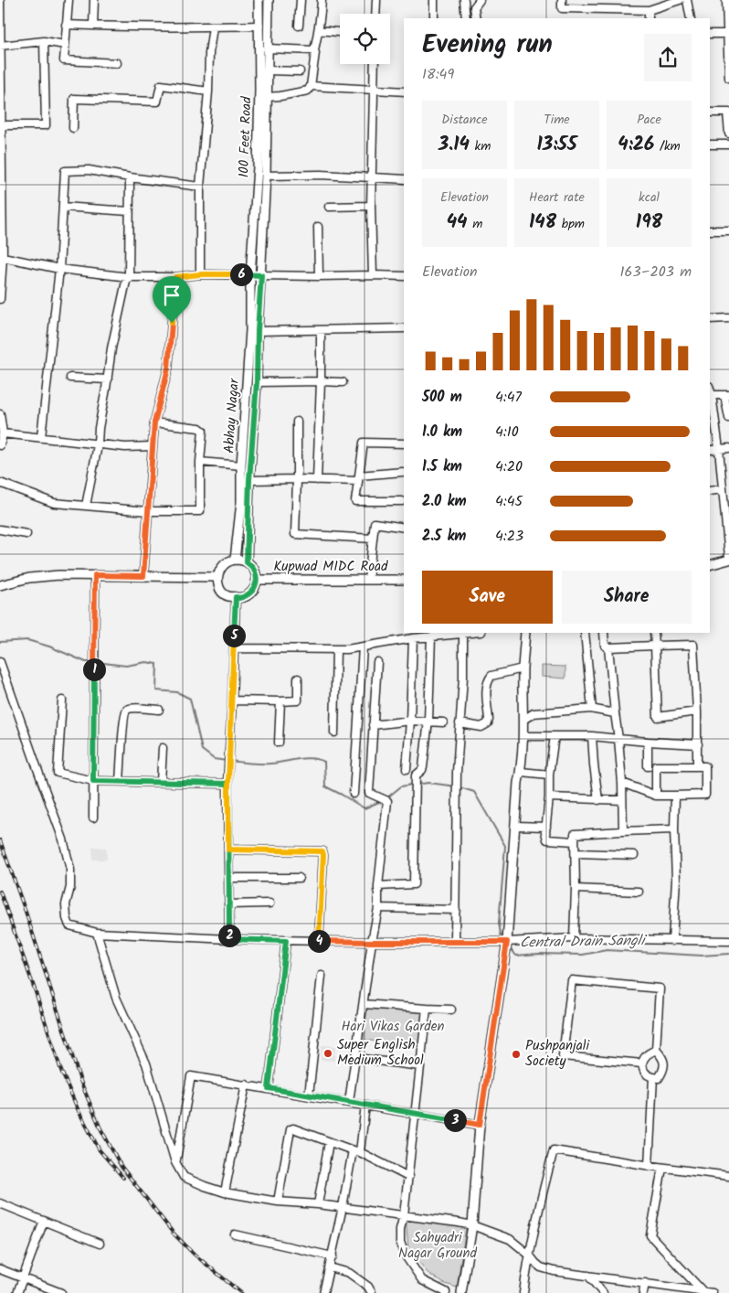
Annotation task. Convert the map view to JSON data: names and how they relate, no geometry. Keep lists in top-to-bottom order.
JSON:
{
  "streets": {
    "main road": ["100 Feet Road", "Abhay Nagar", "Kupwad MIDC Road"]
  },
  "crossings": [
    ["100 Feet Road", "Abhay Nagar"],
    ["Abhay Nagar", "Kupwad MIDC Road"]
  ],
  "water": ["Central Drain Sangli"],
  "parks": ["Hari Vikas Garden", "Sahyadri Nagar Ground"],
  "places": ["Super English Medium School", "Pushpanjali Society"],
  "page": {
    "heading": ["Evening run", "18:49"],
    "stats": [
      ["Distance", "3.14 km"],
      ["Time", "13:55"],
      ["Pace", "4:26 /km"],
      ["Elevation", "44 m"],
      ["Heart rate", "148 bpm"],
      ["kcal", "198"]
    ],
    "chart": ["Elevation", "163–203 m"],
    "pins": [
      "6",
      "5",
      "1",
      "2",
      "4",
      "3"
    ],
    "list": [
      {
        "name": "500 m",
        "note": "4:47"
      },
      {
        "name": "1.0 km",
        "note": "4:10"
      },
      {
        "name": "1.5 km",
        "note": "4:20"
      },
      {
        "name": "2.0 km",
        "note": "4:45"
      },
      {
        "name": "2.5 km",
        "note": "4:23"
      }
    ],
    "buttons": ["Save", "Share"]
  }
}
